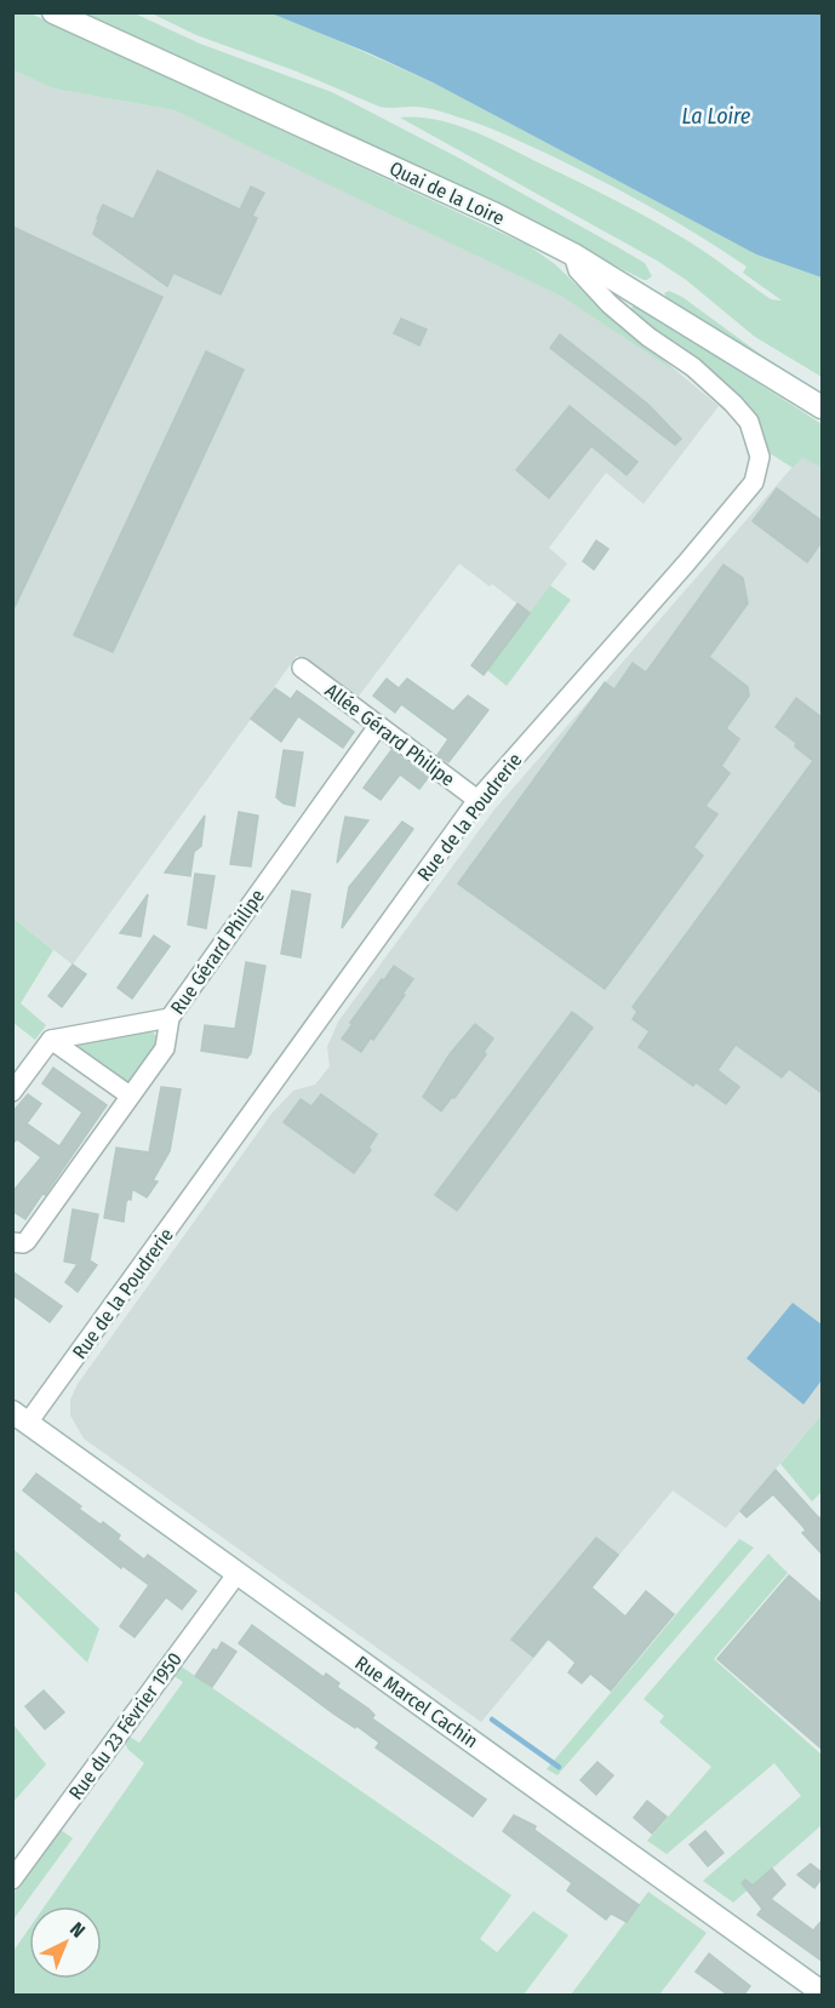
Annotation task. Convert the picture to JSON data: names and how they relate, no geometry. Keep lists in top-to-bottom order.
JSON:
{
  "streets": {
    "street": [
      "Quai de la Loire",
      "Allée Gérard Philipe",
      "Rue de la Poudrerie",
      "Rue Gérard Philipe",
      "Rue Marcel Cachin",
      "Rue du 23 Février 1950"
    ]
  },
  "crossings": [
    ["Quai de la Loire", "Rue de la Poudrerie"],
    ["Allée Gérard Philipe", "Rue de la Poudrerie"],
    ["Allée Gérard Philipe", "Rue Gérard Philipe"],
    ["Rue de la Poudrerie", "Rue Marcel Cachin"],
    ["Rue Marcel Cachin", "Rue du 23 Février 1950"]
  ],
  "water": ["La Loire"],
  "north": "top right"
}
